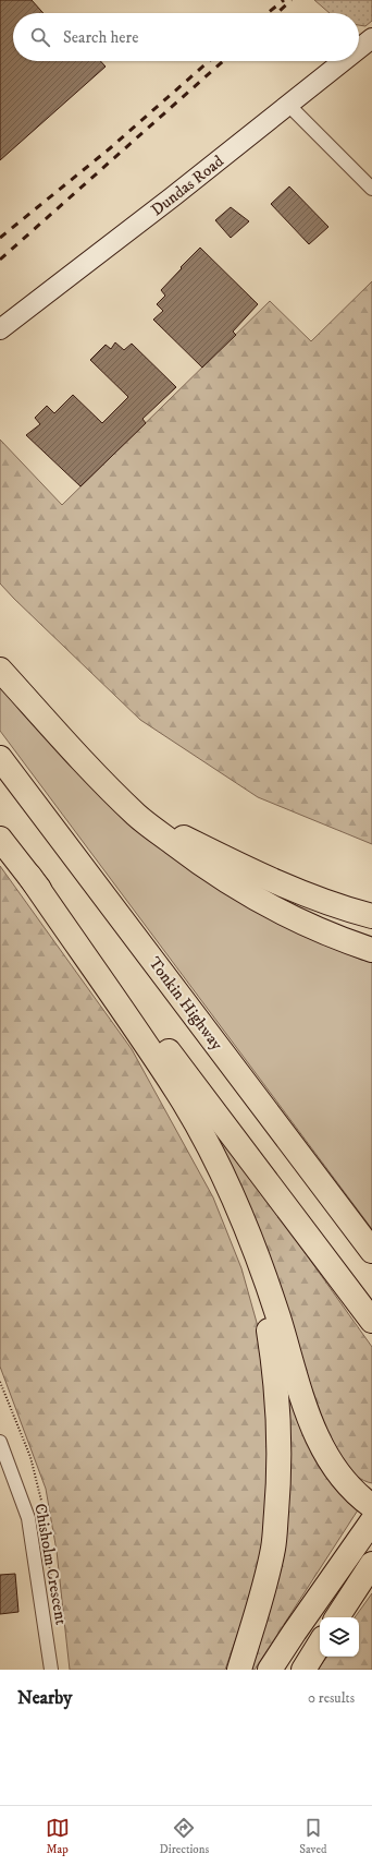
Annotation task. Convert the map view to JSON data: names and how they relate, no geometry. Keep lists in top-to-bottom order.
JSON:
{
  "streets": {
    "highway": ["Tonkin Highway"],
    "main road": ["Dundas Road"],
    "street": ["Chisholm Crescent"]
  },
  "page": {
    "search": "Search here",
    "heading": ["Nearby", "0 results"],
    "nav": ["Map", "Directions", "Saved"]
  }
}
